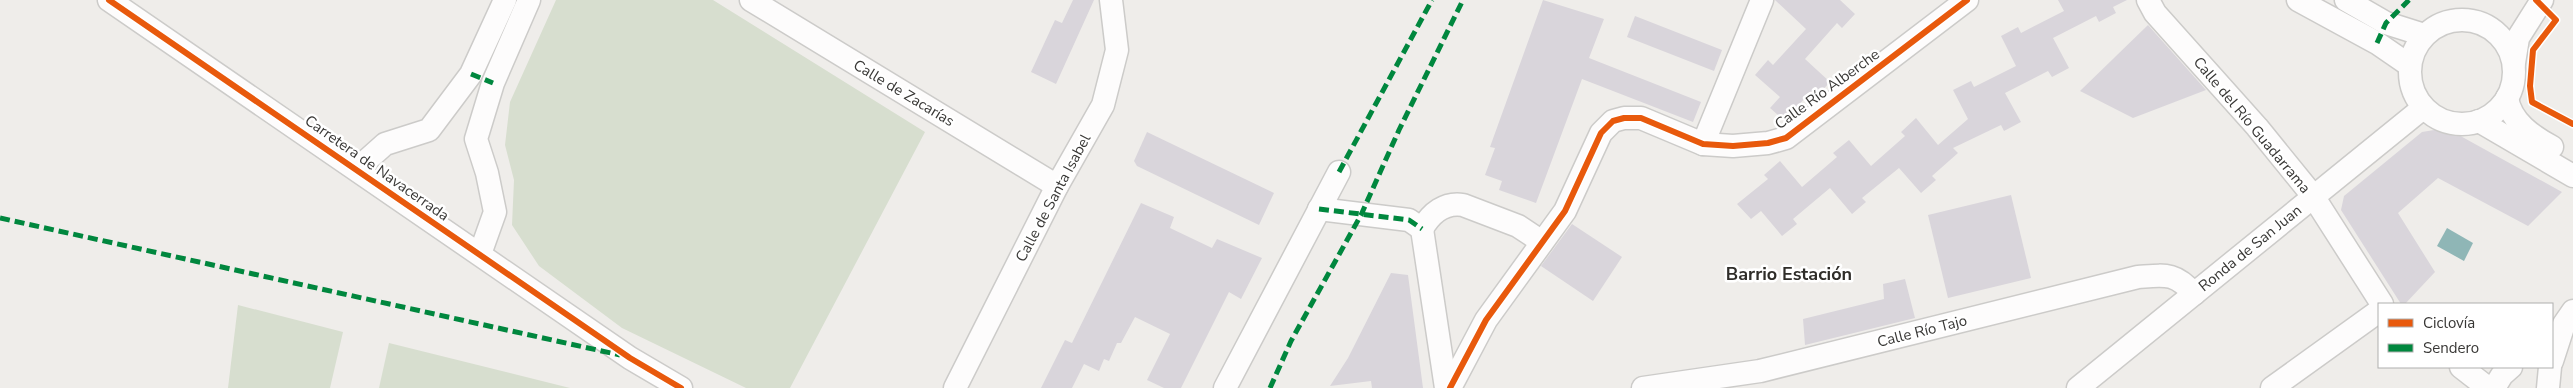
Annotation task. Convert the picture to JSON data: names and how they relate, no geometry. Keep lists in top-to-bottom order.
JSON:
{
  "streets": {
    "street": [
      "Calle Río Alberche",
      "Calle de Zacarías",
      "Calle del Río Guadarrama",
      "Carretera de Navacerrada",
      "Calle de Santa Isabel",
      "Ronda de San Juan",
      "Calle Río Tajo"
    ]
  },
  "crossings": [
    ["Calle de Zacarías", "Calle de Santa Isabel"],
    ["Calle del Río Guadarrama", "Ronda de San Juan"],
    ["Ronda de San Juan", "Calle Río Tajo"]
  ],
  "districts": ["Barrio Estación"],
  "legend": ["Ciclovía", "Sendero"]
}
